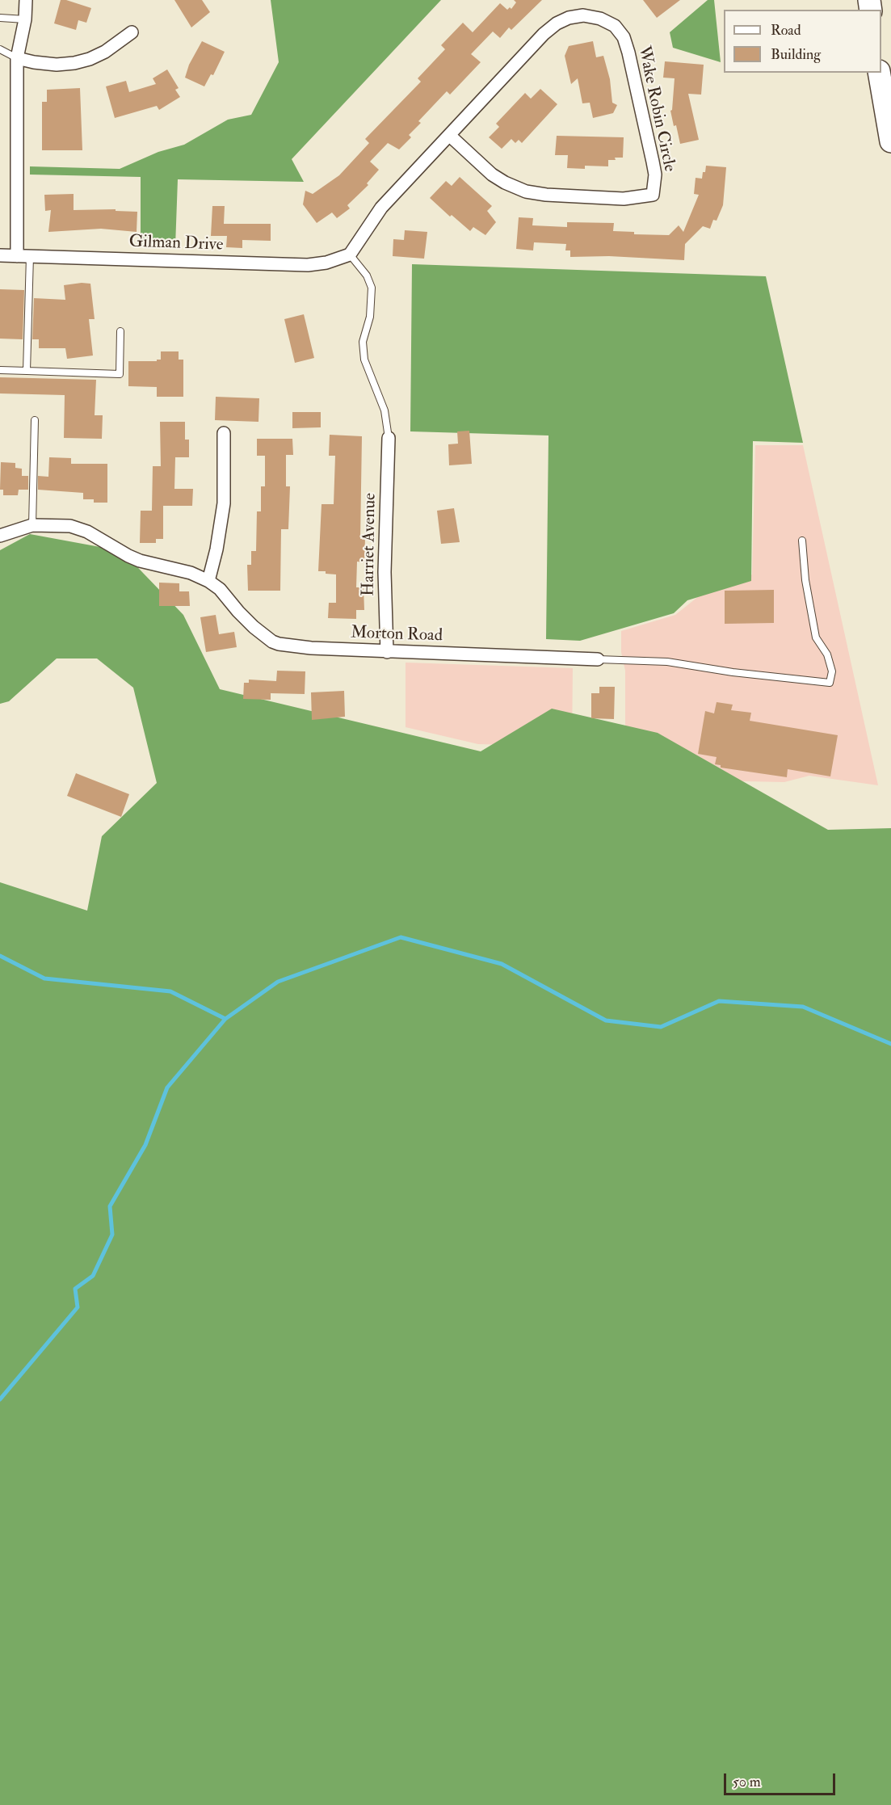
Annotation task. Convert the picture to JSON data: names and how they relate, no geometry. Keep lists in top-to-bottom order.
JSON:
{
  "streets": {
    "street": [
      "Wake Robin Circle",
      "Gilman Drive",
      "Harriet Avenue",
      "Morton Road"
    ]
  },
  "crossings": [
    ["Wake Robin Circle", "Gilman Drive"],
    ["Harriet Avenue", "Morton Road"]
  ],
  "legend": ["Road", "Building"],
  "scale_bar": "50 m"
}
